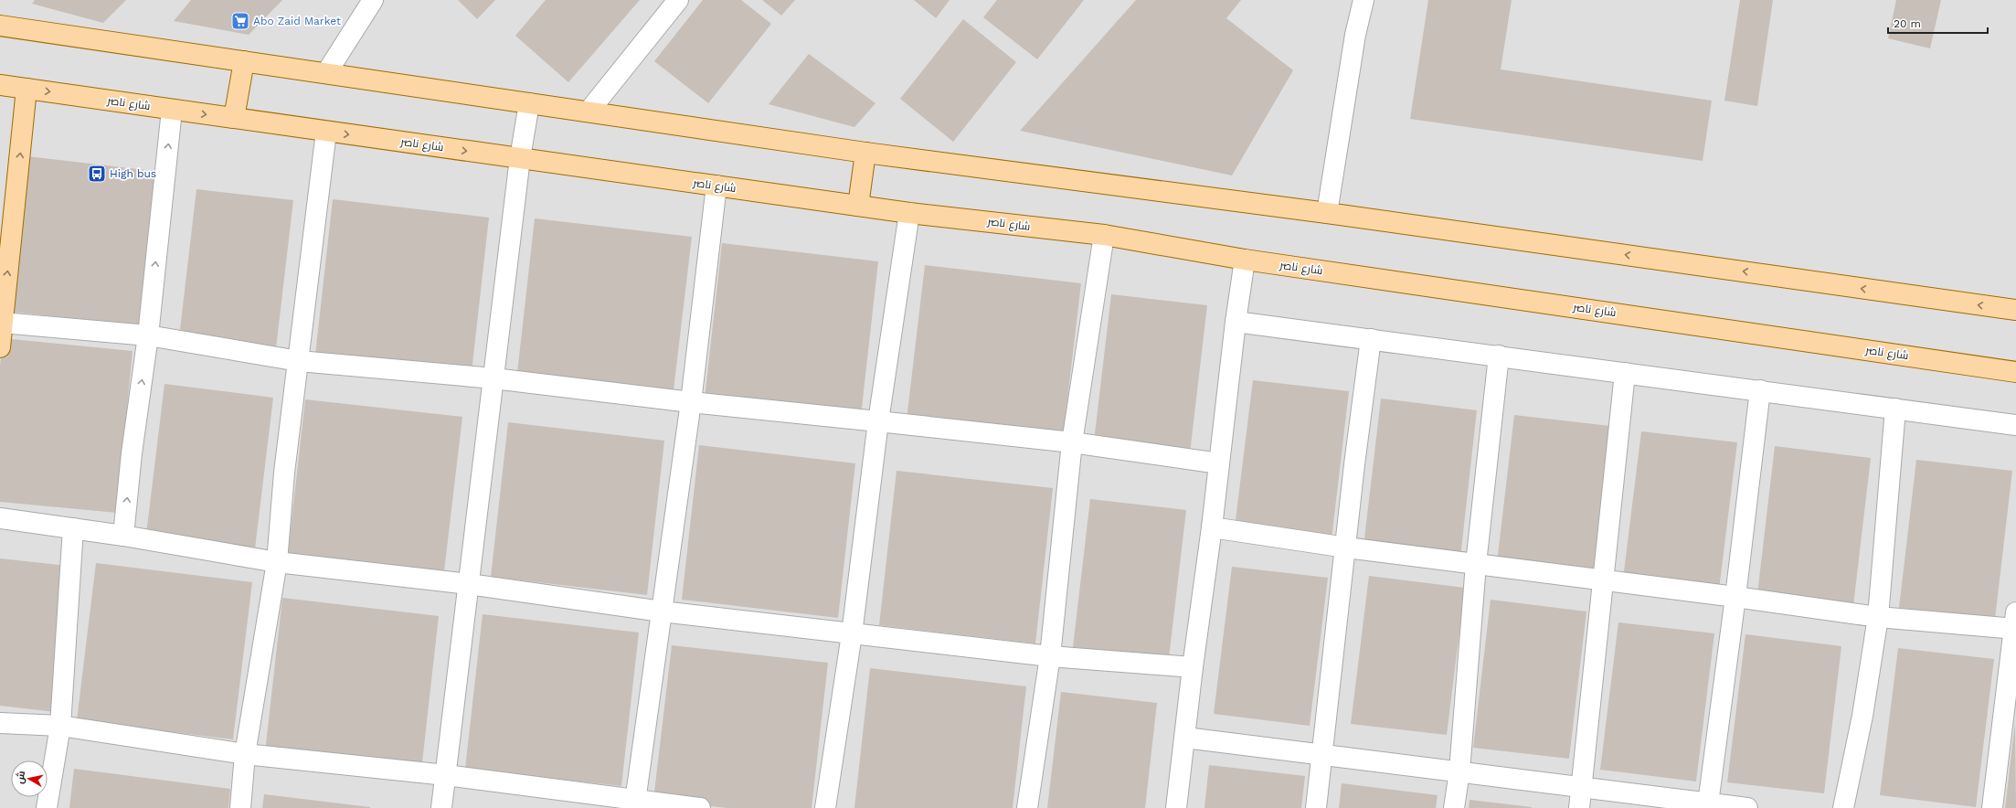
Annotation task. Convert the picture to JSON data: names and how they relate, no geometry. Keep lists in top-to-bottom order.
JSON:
{
  "streets": {
    "main road": ["شارع ناصر"]
  },
  "places": {
    "supermarket": ["Abo Zaid Market"],
    "bus stop": ["High bus"]
  },
  "scale_bar": "20 m",
  "north": "left"
}
